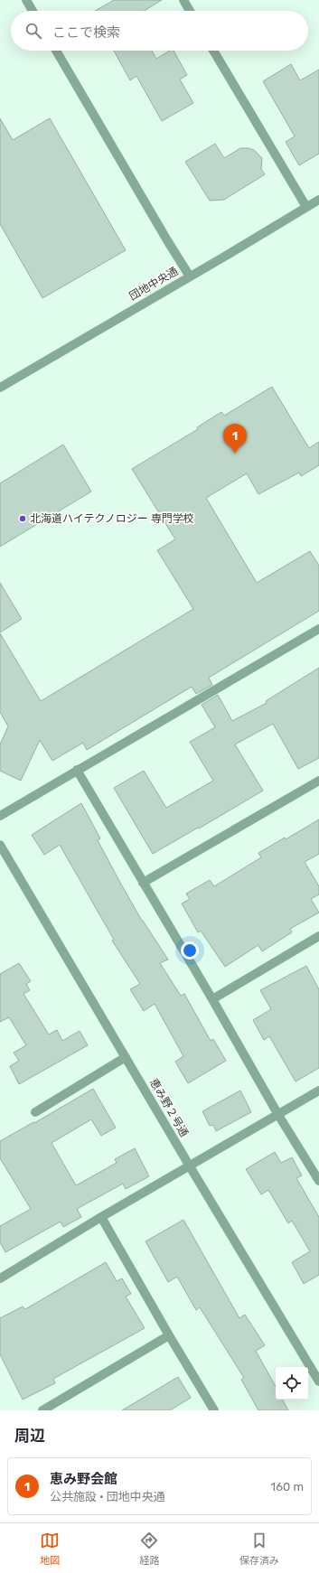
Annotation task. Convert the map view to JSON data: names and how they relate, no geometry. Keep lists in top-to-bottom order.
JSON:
{
  "streets": {
    "street": ["団地中央通", "恵み野２号通"]
  },
  "places": ["北海道ハイテクノロジー 専門学校"],
  "page": {
    "search": "ここで検索",
    "pins": "1",
    "heading": "周辺",
    "list": [
      {
        "mark": "1",
        "name": "恵み野会館",
        "note": "公共施設 · 団地中央通",
        "value": "160 m"
      }
    ],
    "nav": ["地図", "経路", "保存済み"]
  }
}
